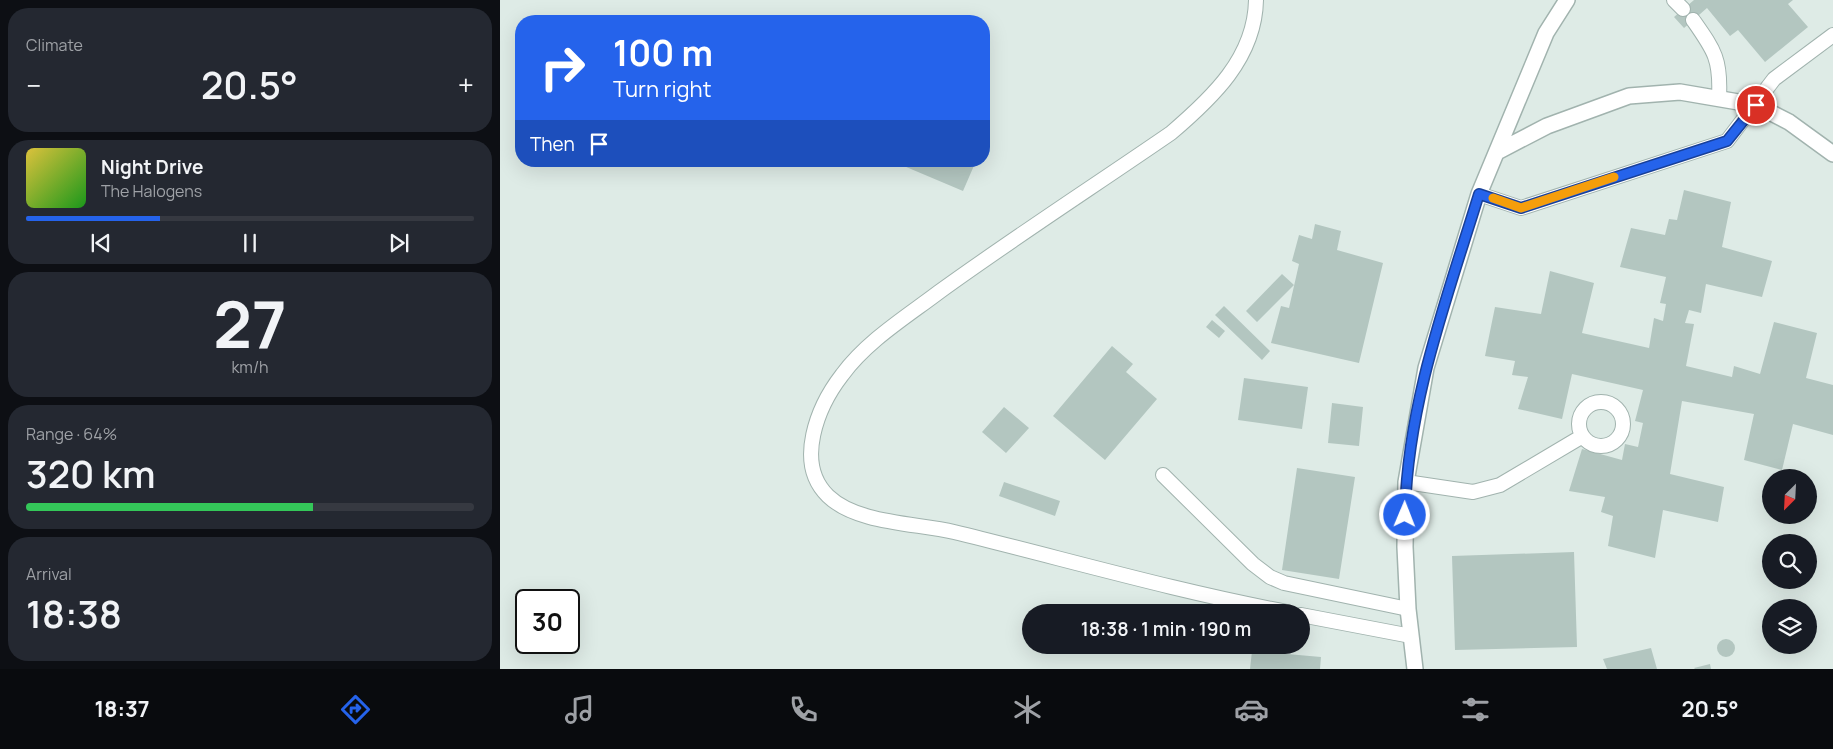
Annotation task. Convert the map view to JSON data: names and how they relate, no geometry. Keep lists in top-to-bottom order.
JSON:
{
  "north": "bottom left",
  "page": {
    "tile": [
      "Climate",
      ["27", "km/h"],
      ["Range · 64%", "320 km"],
      ["Arrival", "18:38"]
    ],
    "turn": ["100 m", "Turn right"],
    "heat": ["−", "20.5°", "+"],
    "then": "Then",
    "song": ["Night Drive", "The Halogens"],
    "limit": "30",
    "trip": "18:38 · 1 min · 190 m",
    "tabs": ["18:37", "20.5°"]
  }
}
